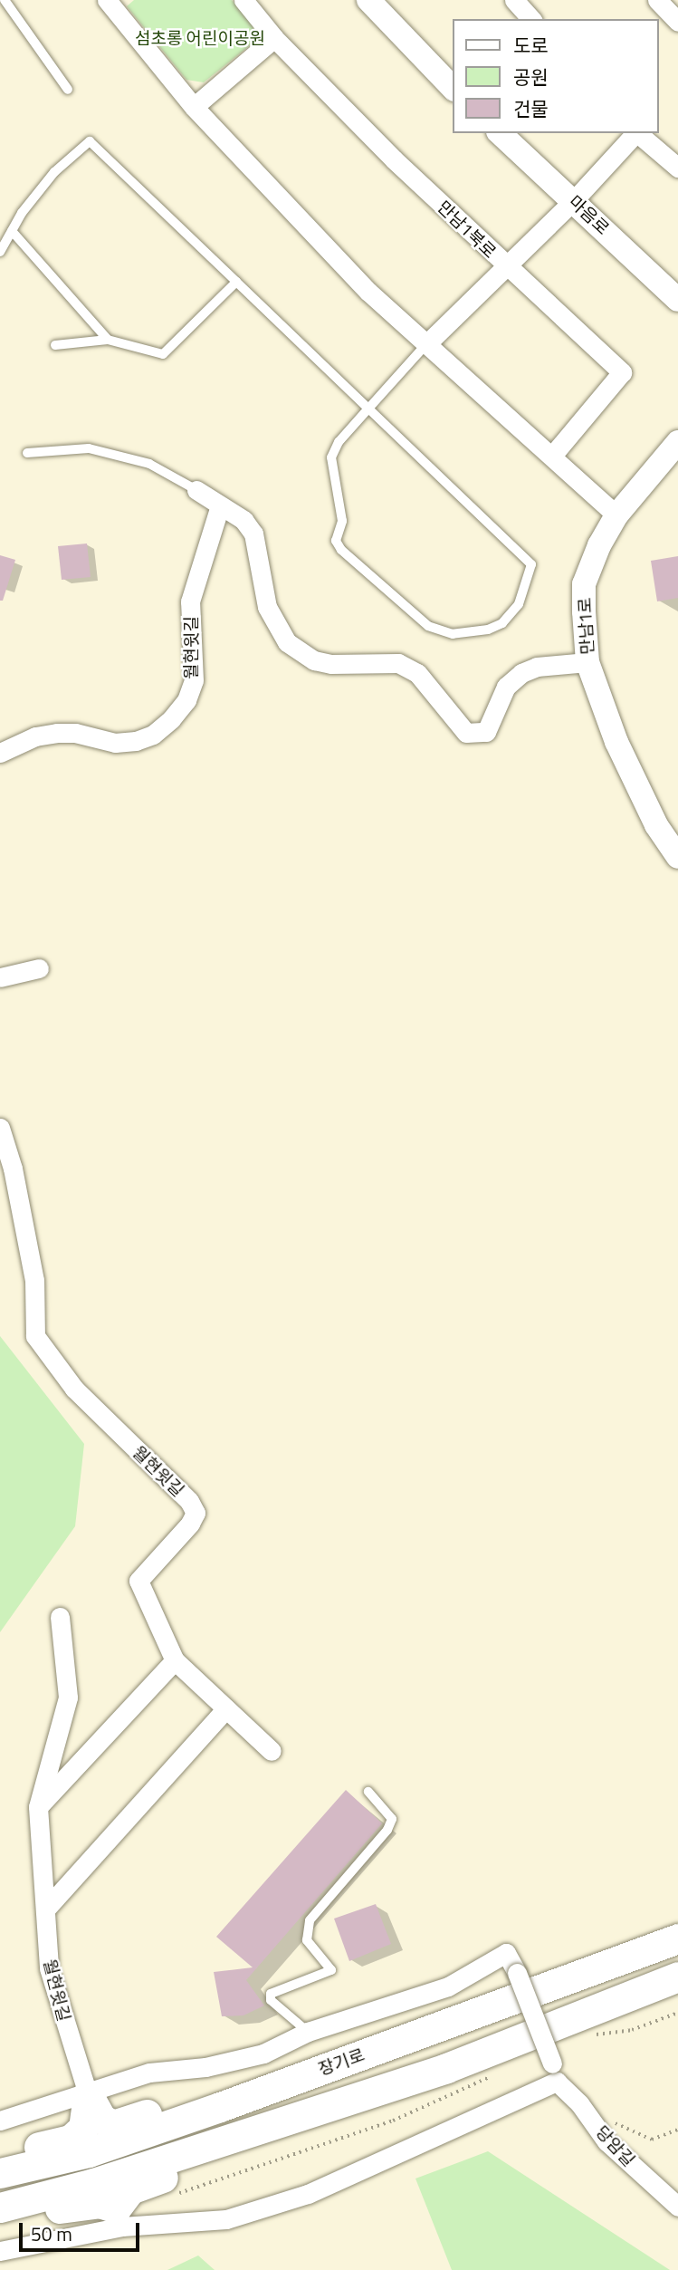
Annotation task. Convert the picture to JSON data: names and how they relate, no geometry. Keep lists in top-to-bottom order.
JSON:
{
  "streets": {
    "main road": ["장기로"],
    "street": [
      "마음로",
      "만남1북로",
      "만남1로",
      "월현윗길",
      "당암길"
    ]
  },
  "parks": ["섬초롱 어린이공원"],
  "legend": ["도로", "공원", "건물"],
  "scale_bar": "50 m"
}
